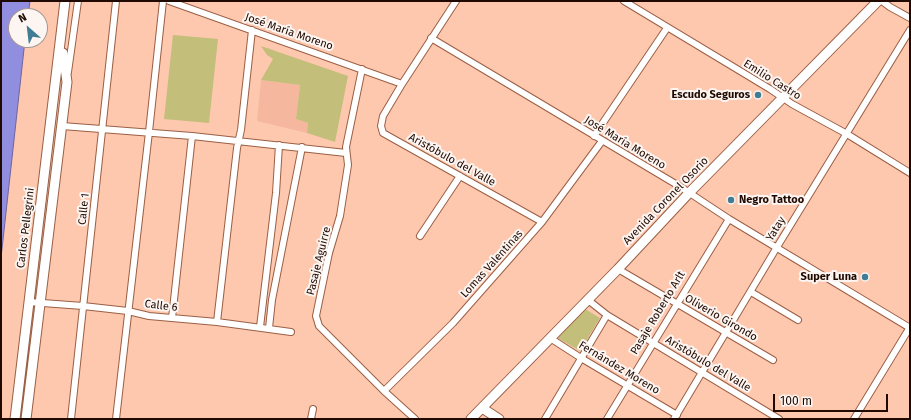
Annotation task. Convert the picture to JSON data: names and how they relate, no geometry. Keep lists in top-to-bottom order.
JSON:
{
  "streets": {
    "main road": ["Avenida Coronel Osorio", "Carlos Pellegrini"],
    "street": [
      "José María Moreno",
      "Emilio Castro",
      "Aristóbulo del Valle",
      "Calle 1",
      "Yatay",
      "Pasaje Aguirre",
      "Lomas Valentinas",
      "Calle 6",
      "Pasaje Roberto Arlt",
      "Oliverio Girondo",
      "Fernández Moreno"
    ]
  },
  "crossings": [
    ["José María Moreno", "Aristóbulo del Valle"],
    ["José María Moreno", "Avenida Coronel Osorio"],
    ["José María Moreno", "Yatay"],
    ["José María Moreno", "Pasaje Aguirre"],
    ["José María Moreno", "Lomas Valentinas"],
    ["José María Moreno", "Pasaje Roberto Arlt"],
    ["Emilio Castro", "Avenida Coronel Osorio"],
    ["Emilio Castro", "Yatay"],
    ["Aristóbulo del Valle", "Avenida Coronel Osorio"],
    ["Aristóbulo del Valle", "Yatay"],
    ["Aristóbulo del Valle", "Lomas Valentinas"],
    ["Aristóbulo del Valle", "Pasaje Roberto Arlt"],
    ["Avenida Coronel Osorio", "Oliverio Girondo"],
    ["Avenida Coronel Osorio", "Fernández Moreno"],
    ["Calle 1", "Calle 6"],
    ["Carlos Pellegrini", "Calle 6"],
    ["Yatay", "Oliverio Girondo"],
    ["Yatay", "Fernández Moreno"],
    ["Pasaje Aguirre", "Lomas Valentinas"],
    ["Pasaje Roberto Arlt", "Oliverio Girondo"],
    ["Pasaje Roberto Arlt", "Fernández Moreno"]
  ],
  "places": ["Escudo Seguros", "Negro Tattoo", "Super Luna"],
  "scale_bar": "100 m",
  "north": "top left"
}
